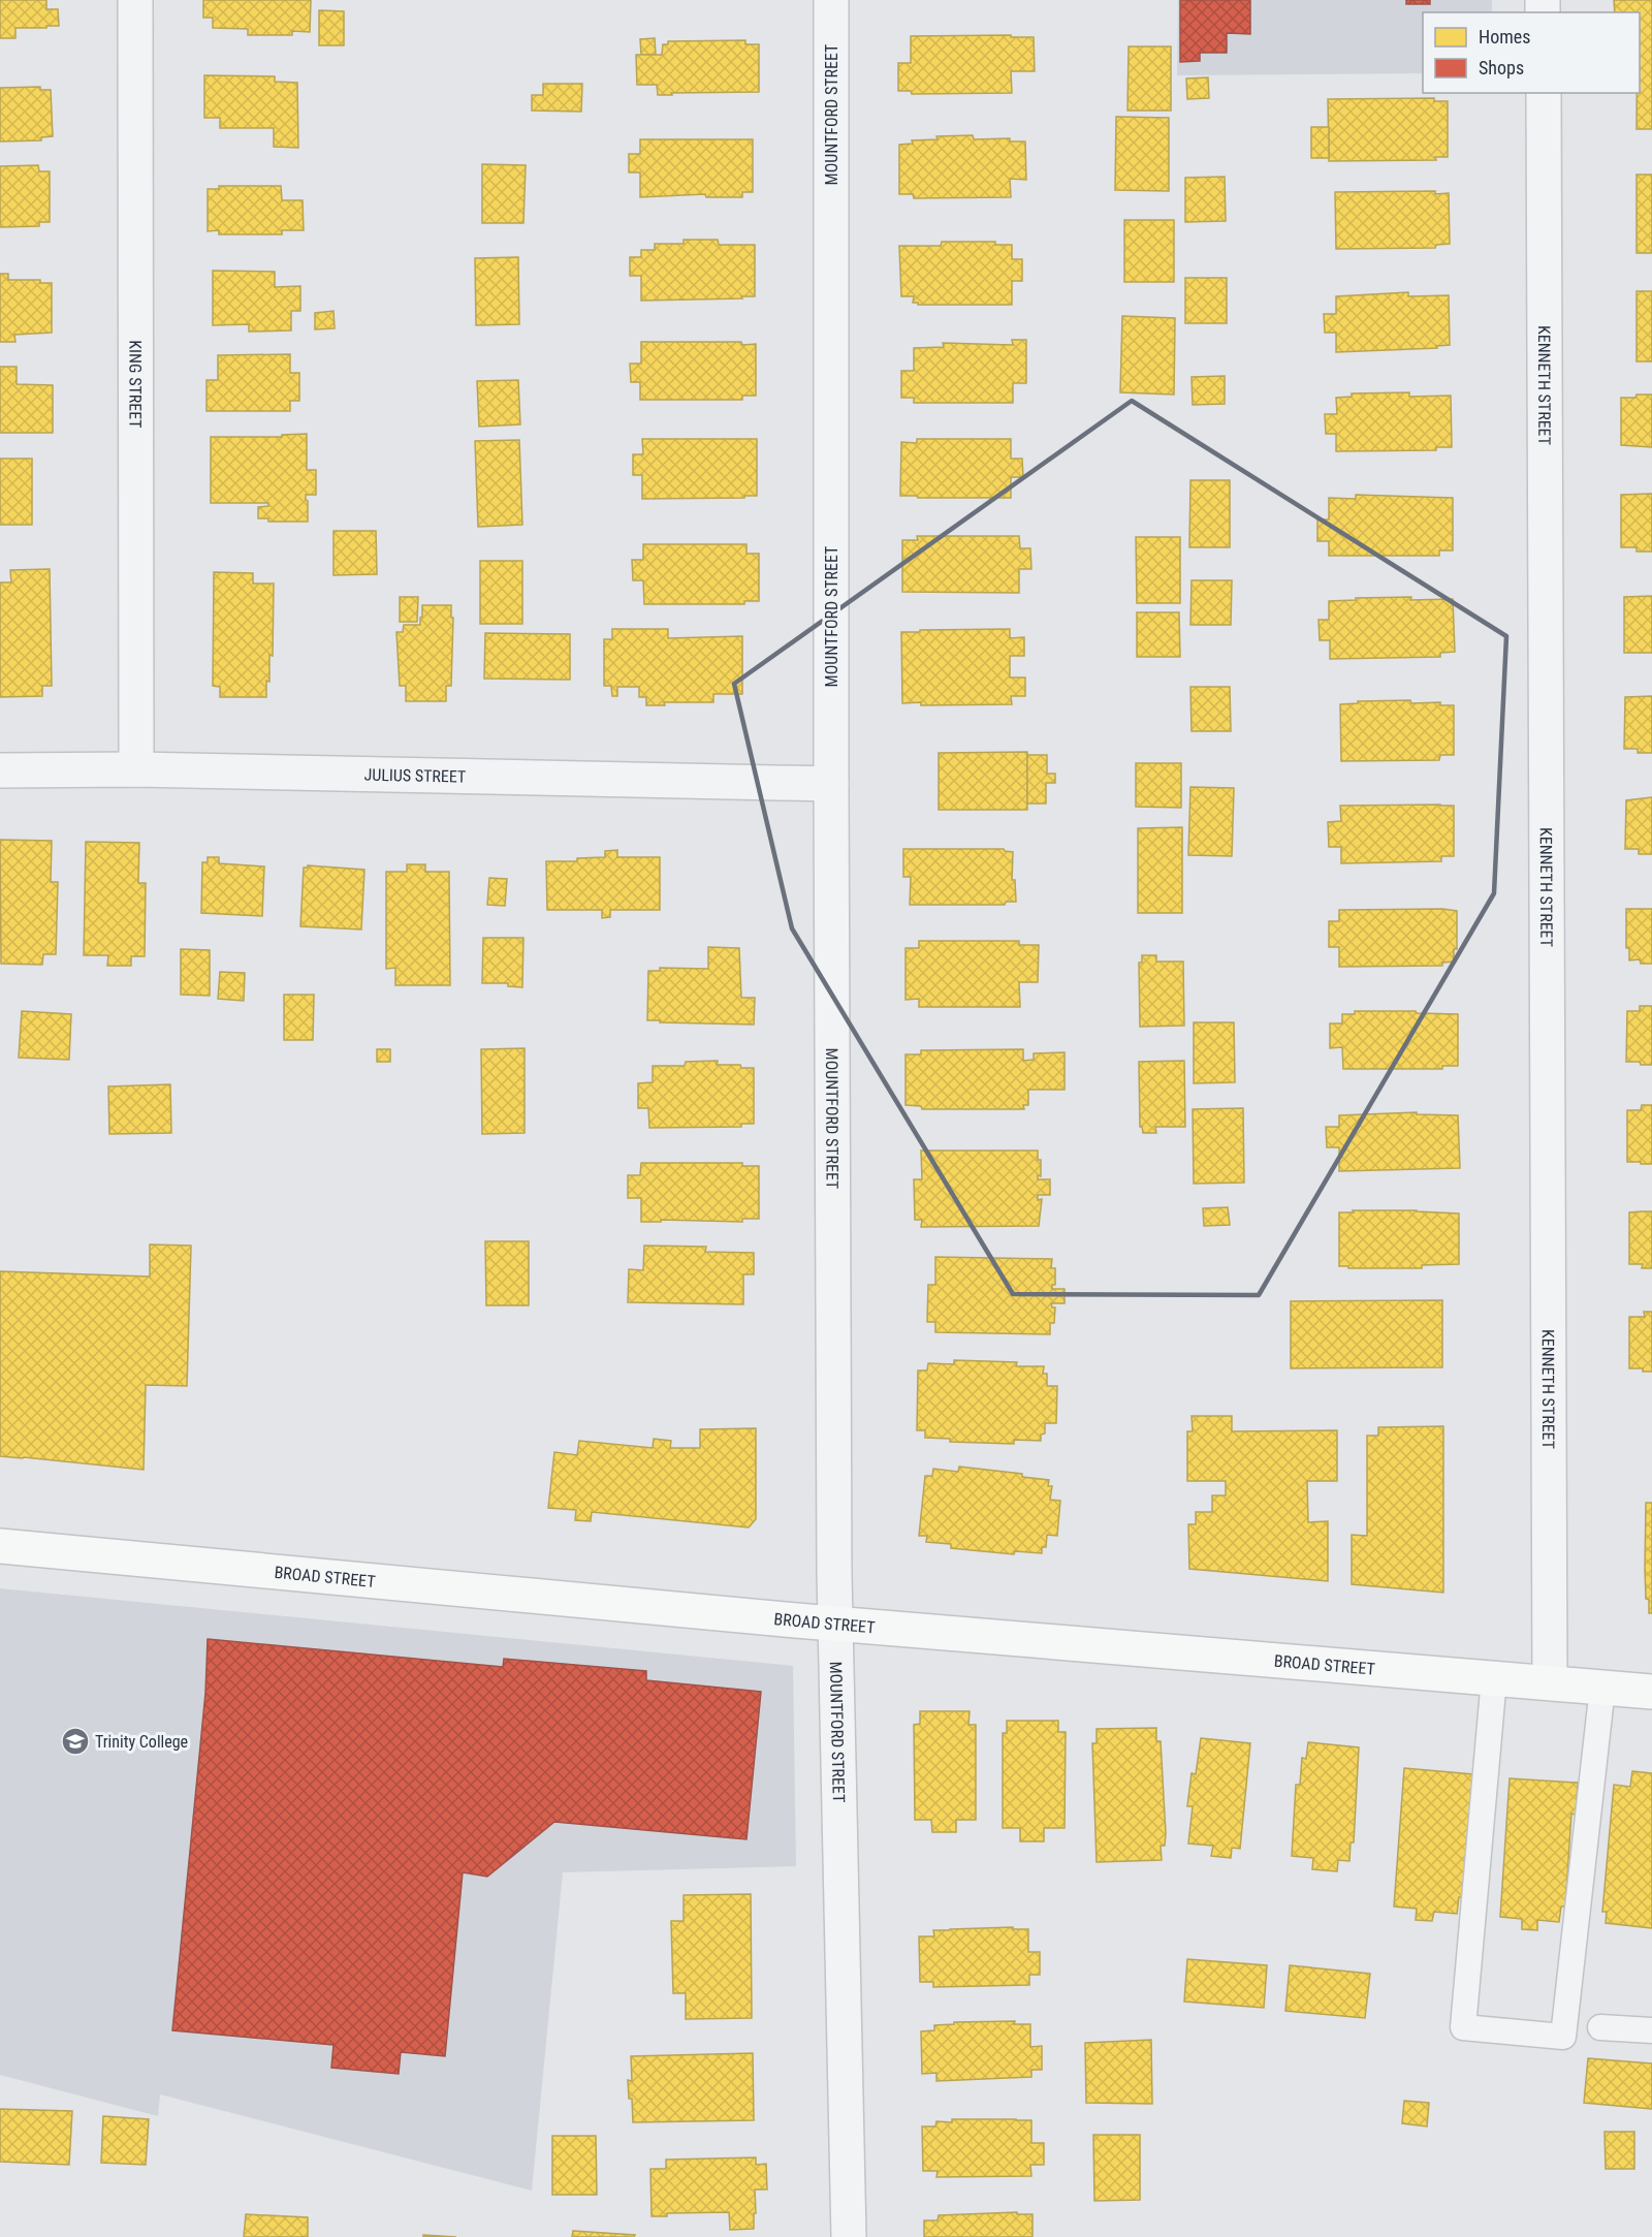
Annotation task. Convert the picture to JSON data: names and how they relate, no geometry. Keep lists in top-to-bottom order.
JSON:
{
  "streets": {
    "main road": ["BROAD STREET"],
    "street": [
      "MOUNTFORD STREET",
      "KING STREET",
      "KENNETH STREET",
      "JULIUS STREET"
    ]
  },
  "crossings": [
    ["MOUNTFORD STREET", "JULIUS STREET"],
    ["MOUNTFORD STREET", "BROAD STREET"],
    ["KING STREET", "JULIUS STREET"],
    ["KENNETH STREET", "BROAD STREET"]
  ],
  "places": {
    "school or university": ["Trinity College"]
  },
  "legend": ["Homes", "Shops"]
}
